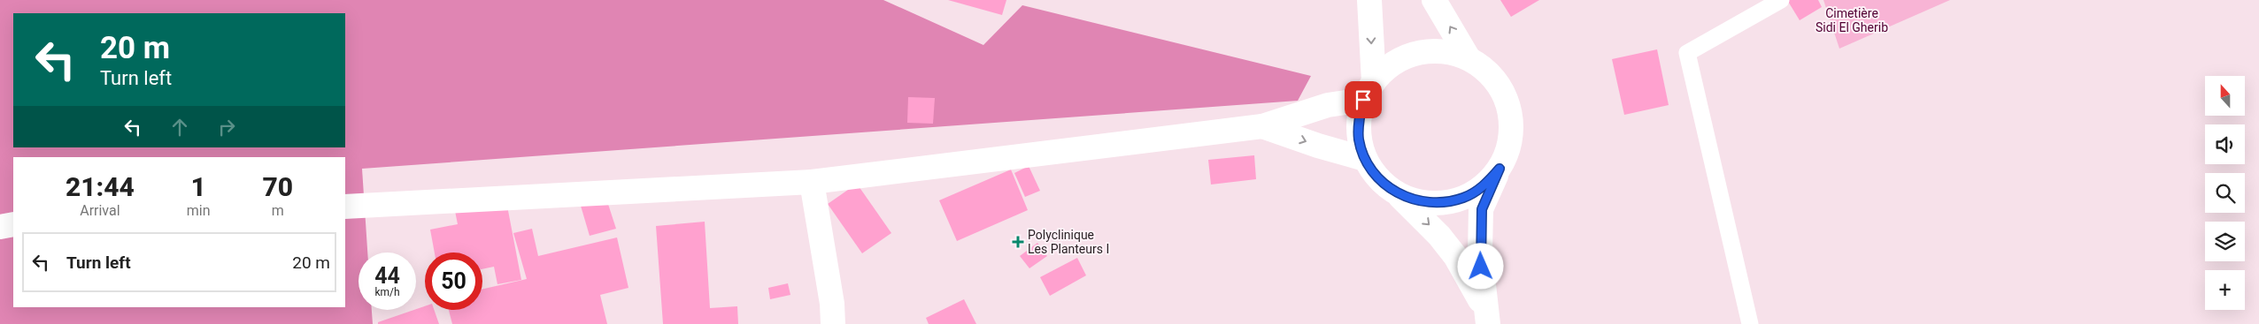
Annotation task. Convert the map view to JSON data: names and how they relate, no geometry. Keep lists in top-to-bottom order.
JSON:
{
  "parks": ["Cimetière Sidi El Gherib"],
  "places": {
    "health": ["Polyclinique Les Planteurs I"]
  },
  "north": "top",
  "page": {
    "turn": ["20 m", "Turn left"],
    "map_buttons": "+",
    "eta": [
      "21:44",
      "Arrival",
      "1",
      "min",
      "70",
      "m"
    ],
    "list": [
      {
        "name": "Turn left",
        "value": "20 m"
      }
    ],
    "speed": "44 km/h",
    "limit": "50"
  }
}
